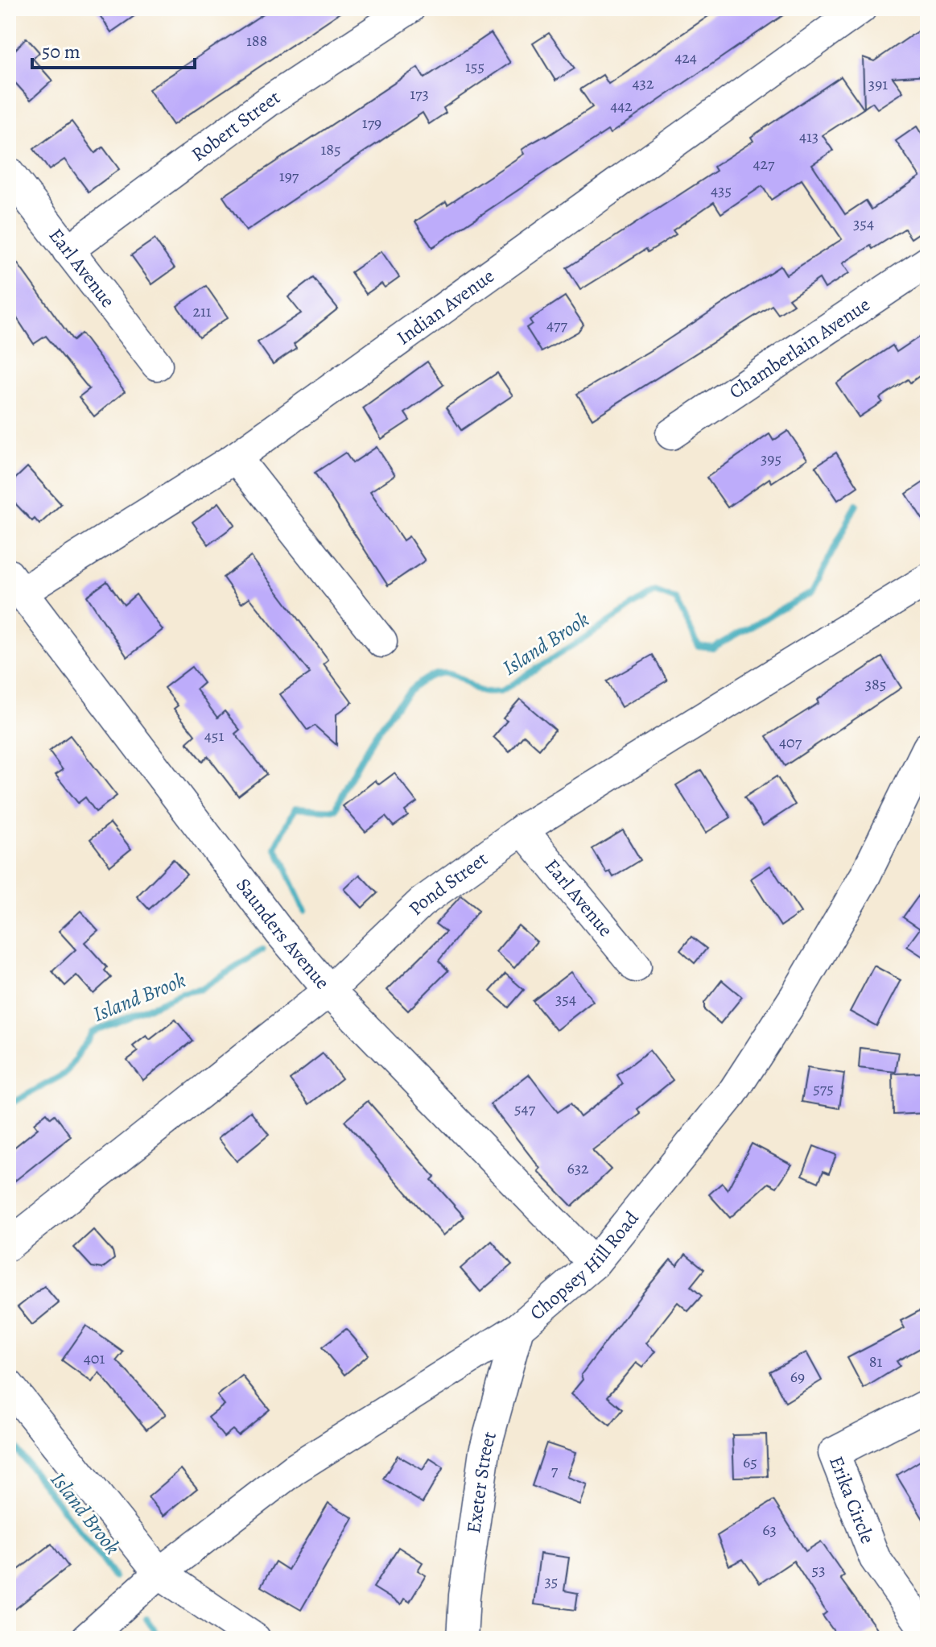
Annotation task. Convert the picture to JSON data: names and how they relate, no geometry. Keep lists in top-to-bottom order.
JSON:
{
  "streets": {
    "street": [
      "Robert Street",
      "Earl Avenue",
      "Indian Avenue",
      "Chamberlain Avenue",
      "Pond Street",
      "Saunders Avenue",
      "Chopsey Hill Road",
      "Exeter Street",
      "Erika Circle"
    ]
  },
  "crossings": [
    ["Robert Street", "Earl Avenue"],
    ["Earl Avenue", "Pond Street"],
    ["Indian Avenue", "Saunders Avenue"],
    ["Pond Street", "Saunders Avenue"],
    ["Saunders Avenue", "Chopsey Hill Road"],
    ["Chopsey Hill Road", "Exeter Street"]
  ],
  "water": ["Island Brook"],
  "house_numbers": [
    "188",
    "424",
    "155",
    "432",
    "391",
    "173",
    "442",
    "179",
    "413",
    "185",
    "427",
    "197",
    "435",
    "354",
    "211",
    "477",
    "395",
    "385",
    "451",
    "407",
    "354",
    "575",
    "547",
    "632",
    "401",
    "81",
    "69",
    "65",
    "7",
    "63",
    "53",
    "35"
  ],
  "scale_bar": "50 m"
}
